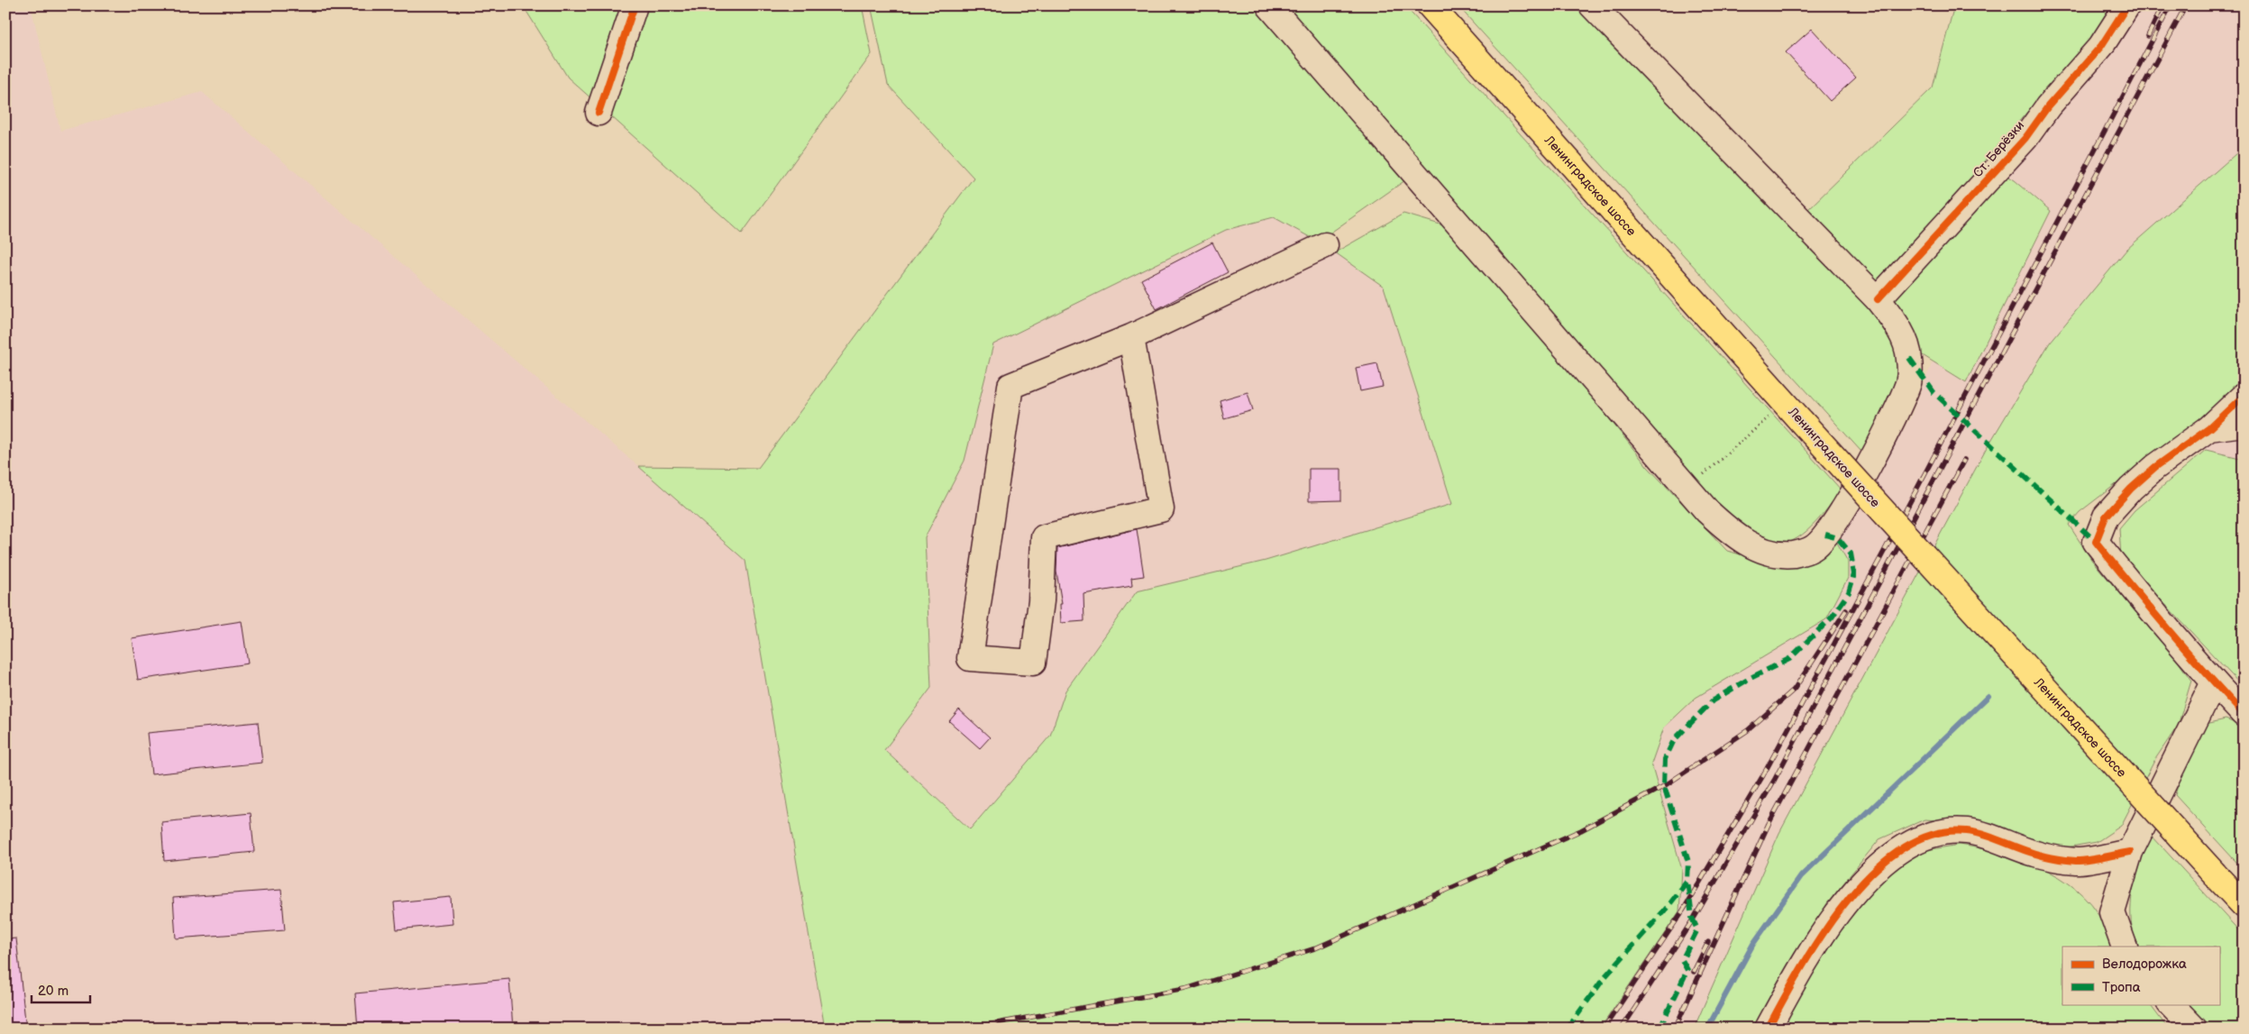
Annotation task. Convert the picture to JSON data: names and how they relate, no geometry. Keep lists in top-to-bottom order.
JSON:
{
  "streets": {
    "highway": ["Ленинградское шоссе"],
    "street": ["Ст. Берёзки"]
  },
  "legend": ["Велодорожка", "Тропа"],
  "scale_bar": "20 m"
}
